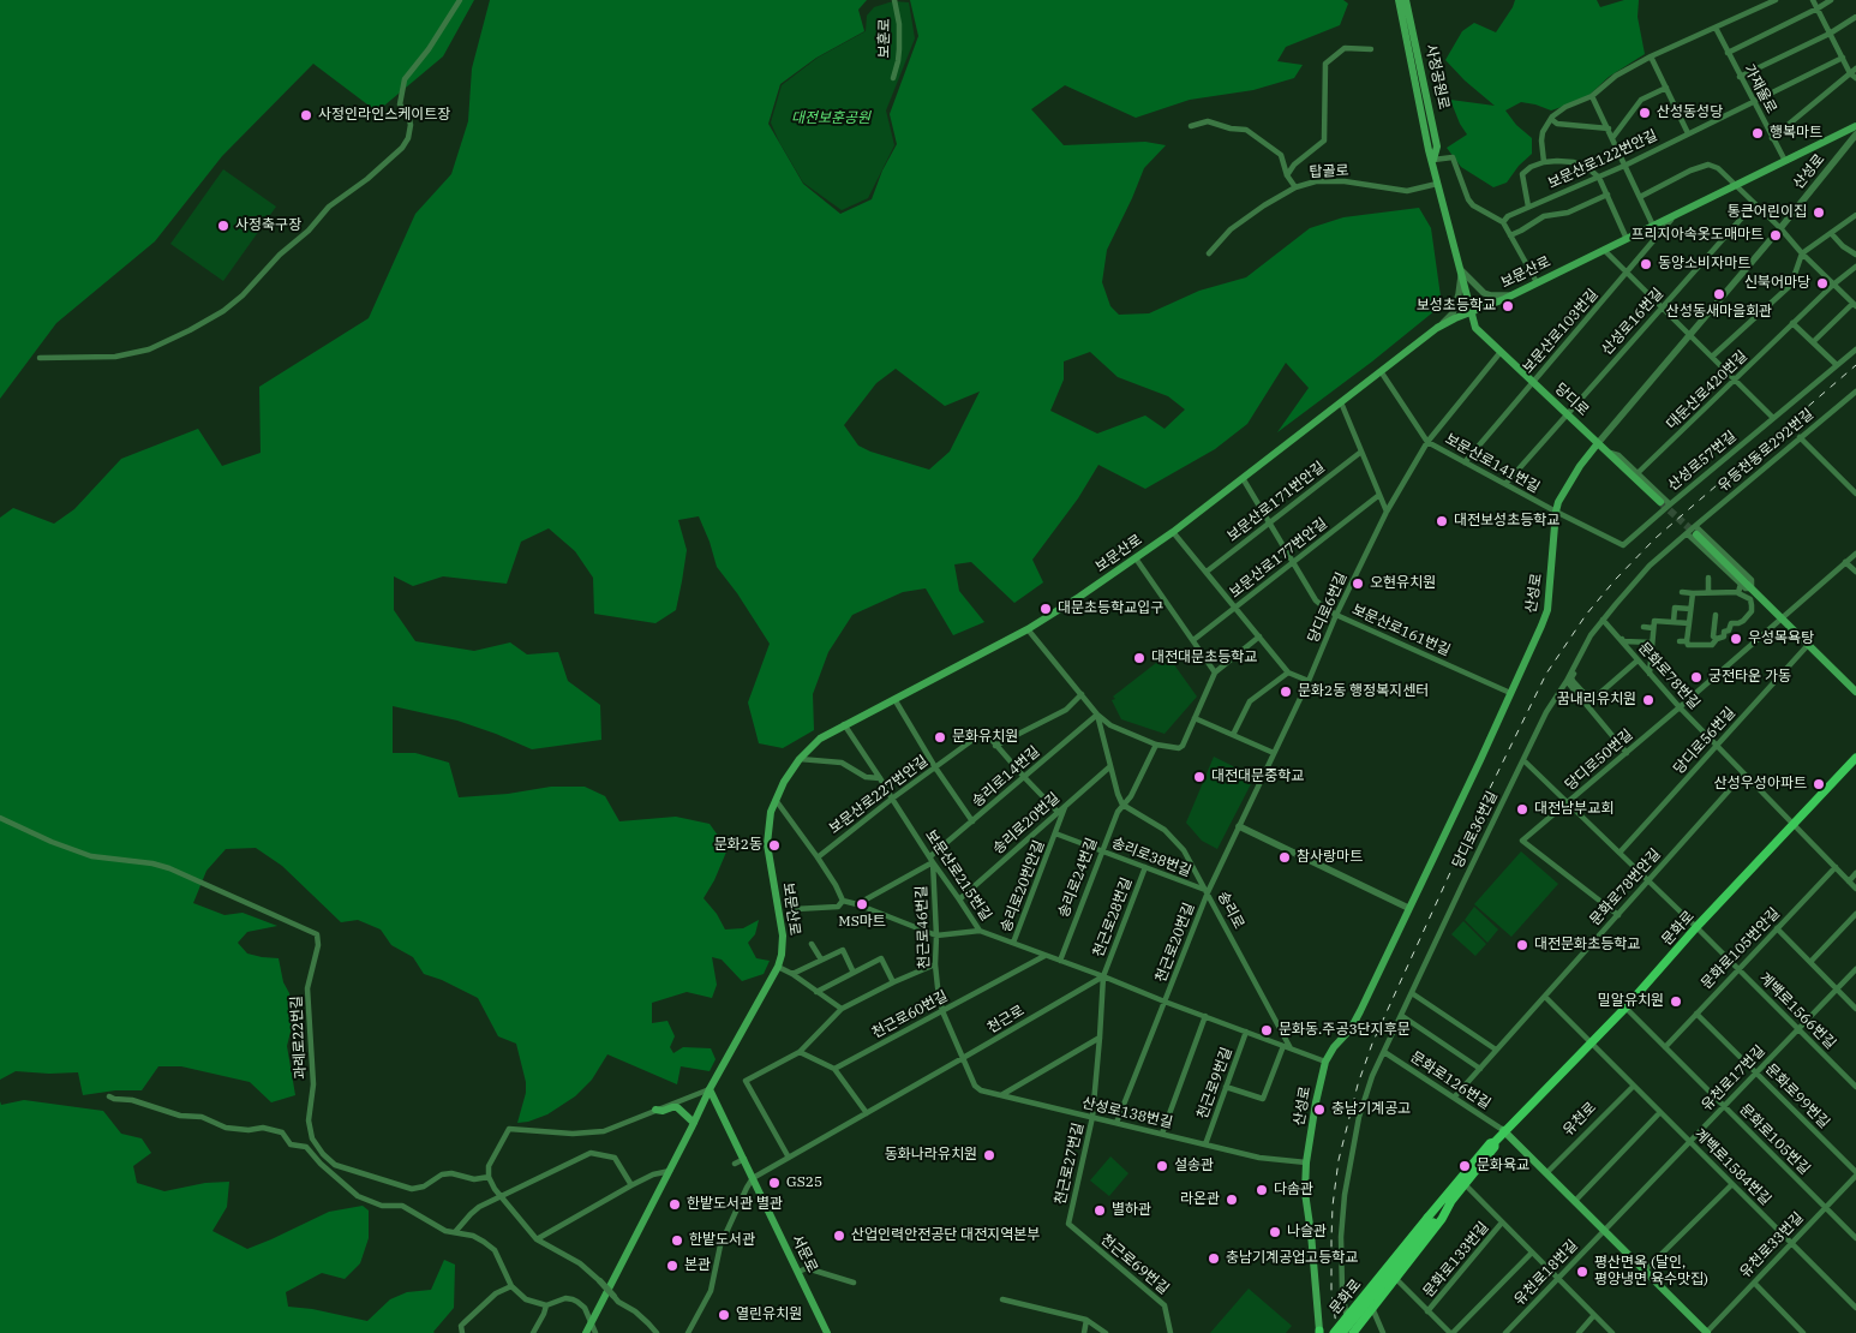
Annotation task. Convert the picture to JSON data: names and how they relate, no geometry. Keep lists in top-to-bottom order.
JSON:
{
  "streets": {
    "main road": [
      "사정공원로",
      "산성로",
      "보문산로",
      "당디로",
      "문화로",
      "서문로"
    ],
    "street": [
      "보훈로",
      "가재울로",
      "보문산로122번안길",
      "탑골로",
      "산성로16번길",
      "보문산로103번길",
      "대둔산로420번길",
      "유등천동로292번길",
      "산성로57번길",
      "보문산로141번길",
      "보문산로171번안길",
      "보문산로177번안길",
      "당디로6번길",
      "보문산로161번길",
      "문화로78번길",
      "당디로56번길",
      "당디로50번길",
      "송리로14번길",
      "보문산로227번안길",
      "송리로20번길",
      "당디로36번길",
      "송리로38번길",
      "보문산로215번길",
      "송리로24번길",
      "송리로20번안길",
      "문화로78번안길",
      "송리로",
      "천근로28번길",
      "천근로46번길",
      "천근로20번길",
      "문화로105번안길",
      "계백로1566번길",
      "천근로60번길",
      "천근로",
      "과례로22번길",
      "유천로17번길",
      "문화로126번길",
      "천근로9번길",
      "문화로99번길",
      "산성로138번길",
      "유천로",
      "문화로105번길",
      "천근로27번길",
      "계백로1584번길",
      "유천로33번길",
      "문화로133번길",
      "천근로69번길",
      "유천로18번길"
    ]
  },
  "crossings": [
    ["사정공원로", "탑골로"],
    ["사정공원로", "보문산로"],
    ["사정공원로", "당디로"],
    ["가재울로", "보문산로122번안길"],
    ["가재울로", "보문산로"],
    ["산성로", "당디로"],
    ["산성로", "산성로57번길"],
    ["산성로", "보문산로141번길"],
    ["산성로", "보문산로161번길"],
    ["산성로", "산성로138번길"],
    ["보문산로", "보문산로103번길"],
    ["보문산로", "당디로"],
    ["보문산로", "보문산로141번길"],
    ["보문산로", "보문산로161번길"],
    ["보문산로", "보문산로215번길"],
    ["보문산로", "서문로"],
    ["산성로16번길", "당디로"],
    ["산성로16번길", "보문산로141번길"],
    ["보문산로103번길", "당디로"],
    ["보문산로103번길", "보문산로141번길"],
    ["당디로", "산성로57번길"],
    ["당디로", "당디로6번길"],
    ["유등천동로292번길", "당디로36번길"],
    ["산성로57번길", "보문산로141번길"],
    ["보문산로141번길", "당디로6번길"],
    ["보문산로171번안길", "보문산로161번길"],
    ["보문산로177번안길", "보문산로161번길"],
    ["당디로6번길", "보문산로161번길"],
    ["당디로6번길", "송리로38번길"],
    ["당디로6번길", "송리로"],
    ["당디로6번길", "천근로20번길"],
    ["문화로78번길", "당디로56번길"],
    ["문화로78번길", "당디로50번길"],
    ["문화로78번길", "당디로36번길"],
    ["문화로78번길", "문화로78번안길"],
    ["문화로78번길", "문화로"],
    ["문화로78번길", "문화로105번안길"],
    ["당디로56번길", "계백로1566번길"],
    ["당디로50번길", "문화로78번안길"],
    ["당디로50번길", "계백로1566번길"],
    ["송리로14번길", "보문산로215번길"],
    ["송리로14번길", "천근로46번길"],
    ["보문산로227번안길", "보문산로215번길"],
    ["송리로20번길", "보문산로215번길"],
    ["송리로20번길", "송리로20번안길"],
    ["당디로36번길", "계백로1566번길"],
    ["당디로36번길", "문화로126번길"],
    ["송리로38번길", "송리로24번길"],
    ["송리로38번길", "송리로20번안길"],
    ["송리로38번길", "송리로"],
    ["송리로38번길", "천근로28번길"],
    ["송리로38번길", "천근로20번길"],
    ["보문산로215번길", "송리로24번길"],
    ["보문산로215번길", "송리로20번안길"],
    ["보문산로215번길", "천근로28번길"],
    ["보문산로215번길", "천근로46번길"],
    ["보문산로215번길", "천근로60번길"],
    ["보문산로215번길", "천근로"],
    ["보문산로215번길", "천근로27번길"],
    ["송리로24번길", "송리로"],
    ["문화로78번안길", "계백로1566번길"],
    ["문화로78번안길", "문화로126번길"],
    ["문화로78번안길", "계백로1584번길"],
    ["송리로", "천근로20번길"],
    ["천근로28번길", "천근로"],
    ["천근로28번길", "천근로27번길"],
    ["천근로46번길", "천근로60번길"],
    ["천근로46번길", "천근로"],
    ["천근로46번길", "산성로138번길"],
    ["문화로", "계백로1566번길"],
    ["문화로", "문화로126번길"],
    ["문화로", "문화로105번길"],
    ["문화로", "계백로1584번길"],
    ["문화로", "문화로133번길"],
    ["천근로20번길", "산성로138번길"],
    ["문화로105번안길", "계백로1566번길"],
    ["문화로105번안길", "문화로99번길"],
    ["문화로105번안길", "문화로105번길"],
    ["계백로1566번길", "유천로17번길"],
    ["천근로", "산성로138번길"],
    ["천근로", "천근로27번길"],
    ["천근로", "서문로"],
    ["유천로17번길", "문화로99번길"],
    ["유천로17번길", "문화로105번길"],
    ["유천로17번길", "계백로1584번길"],
    ["유천로17번길", "유천로18번길"],
    ["천근로9번길", "산성로138번길"],
    ["문화로99번길", "유천로33번길"],
    ["산성로138번길", "천근로27번길"],
    ["유천로", "계백로1584번길"],
    ["문화로105번길", "유천로33번길"],
    ["천근로27번길", "천근로69번길"],
    ["계백로1584번길", "유천로33번길"],
    ["문화로133번길", "유천로18번길"]
  ],
  "parks": ["대전보훈공원"],
  "places": [
    "산성동성당",
    "사정인라인스케이트장",
    "행복마트",
    "통큰어린이집",
    "사정축구장",
    "프리지아속옷도매마트",
    "동양소비자마트",
    "신북어마당",
    "산성동새마을회관",
    "보성초등학교",
    "대전보성초등학교",
    "오현유치원",
    "대문초등학교입구",
    "우성목욕탕",
    "대전대문초등학교",
    "궁전타운 가동",
    "문화2동 행정복지센터",
    "꿈내리유치원",
    "문화유치원",
    "대전대문중학교",
    "산성우성아파트",
    "대전남부교회",
    "문화2동",
    "참사랑마트",
    "MS마트",
    "대전문화초등학교",
    "밀알유치원",
    "문화동.주공3단지후문",
    "충남기계공고",
    "동화나라유치원",
    "설송관",
    "문화육교",
    "GS25",
    "다솜관",
    "라온관",
    "한밭도서관 별관",
    "별하관",
    "나슬관",
    "산업인력안전공단 대전지역본부",
    "한밭도서관",
    "충남기계공업고등학교",
    "본관",
    "평산면옥 (달인, 평양냉면 육수맛집)",
    "열린유치원"
  ]
}
